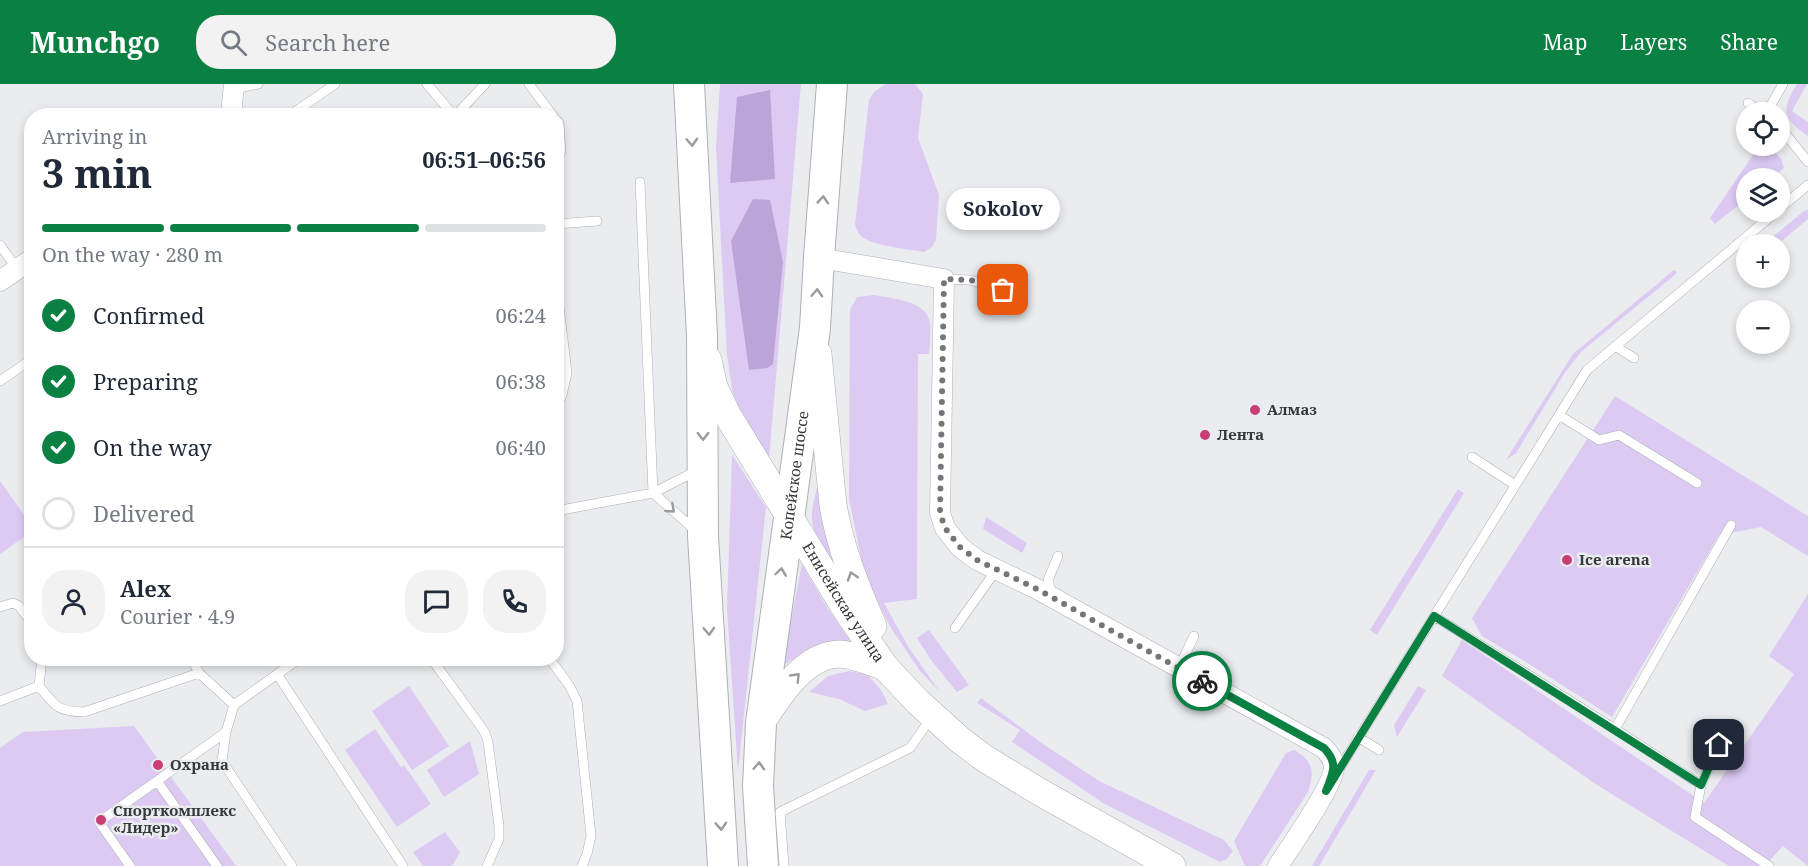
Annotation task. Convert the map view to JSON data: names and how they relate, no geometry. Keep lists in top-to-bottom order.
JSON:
{
  "streets": {
    "main road": ["Копейское шоссе"],
    "street": ["Енисейская улица"]
  },
  "crossings": [
    ["Копейское шоссе", "Енисейская улица"]
  ],
  "places": [
    "Sokolov",
    "Алмаз",
    "Лента",
    "Ice arena",
    "Охрана",
    "Спорткомплекс «Лидер»"
  ],
  "page": {
    "header": "Munchgo",
    "search": "Search here",
    "nav": ["Map", "Layers", "Share"],
    "map_buttons": ["+", "−"],
    "heading": ["3 min", "Arriving in", "06:51–06:56"],
    "panel": ["Alex", "Courier · 4.9"],
    "bubble": "Sokolov",
    "bar": "On the way · 280 m",
    "list": [
      ["Confirmed", "06:24"],
      ["Preparing", "06:38"],
      ["On the way", "06:40"],
      "Delivered"
    ]
  }
}
